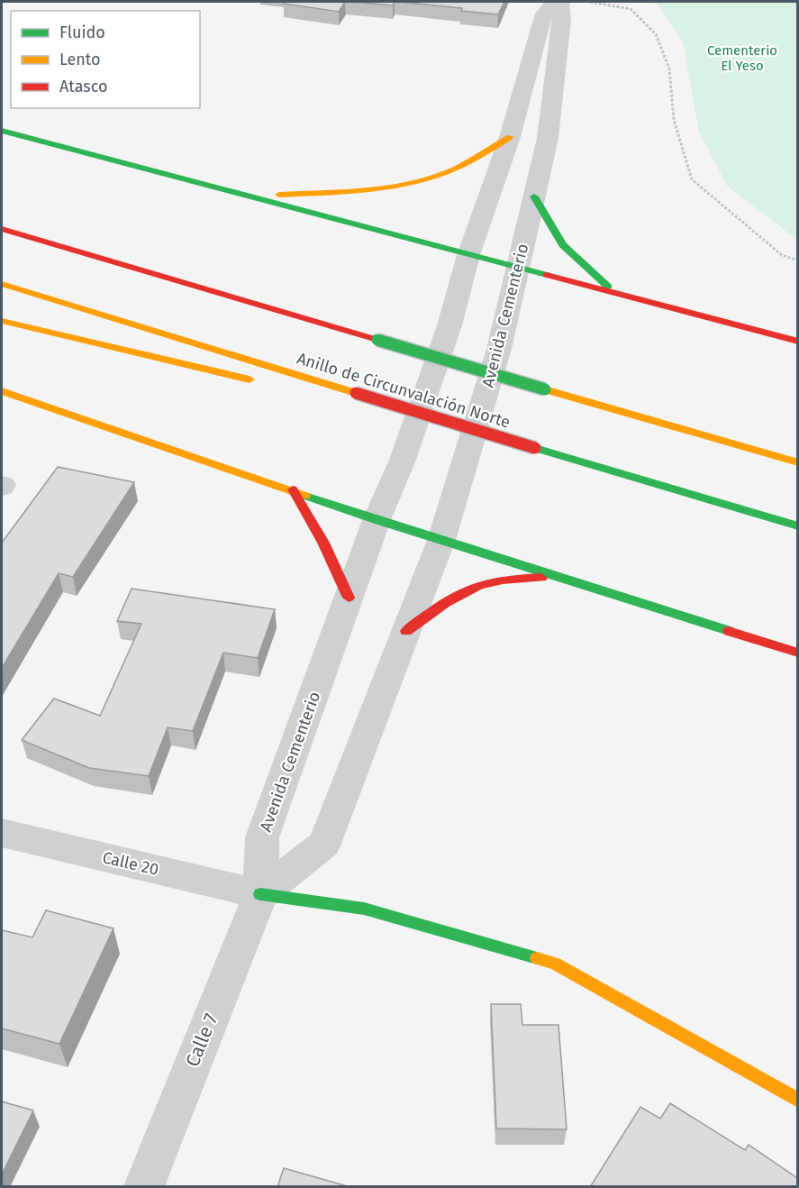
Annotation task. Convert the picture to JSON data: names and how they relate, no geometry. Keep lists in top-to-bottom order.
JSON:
{
  "streets": {
    "main road": ["Anillo de Circunvalación Norte"],
    "street": ["Avenida Cementerio", "Calle 20", "Calle 7"]
  },
  "crossings": [
    ["Avenida Cementerio", "Calle 20"],
    ["Avenida Cementerio", "Calle 7"],
    ["Calle 20", "Calle 7"]
  ],
  "parks": ["Cementerio El Yeso"],
  "legend": ["Fluido", "Lento", "Atasco"]
}
